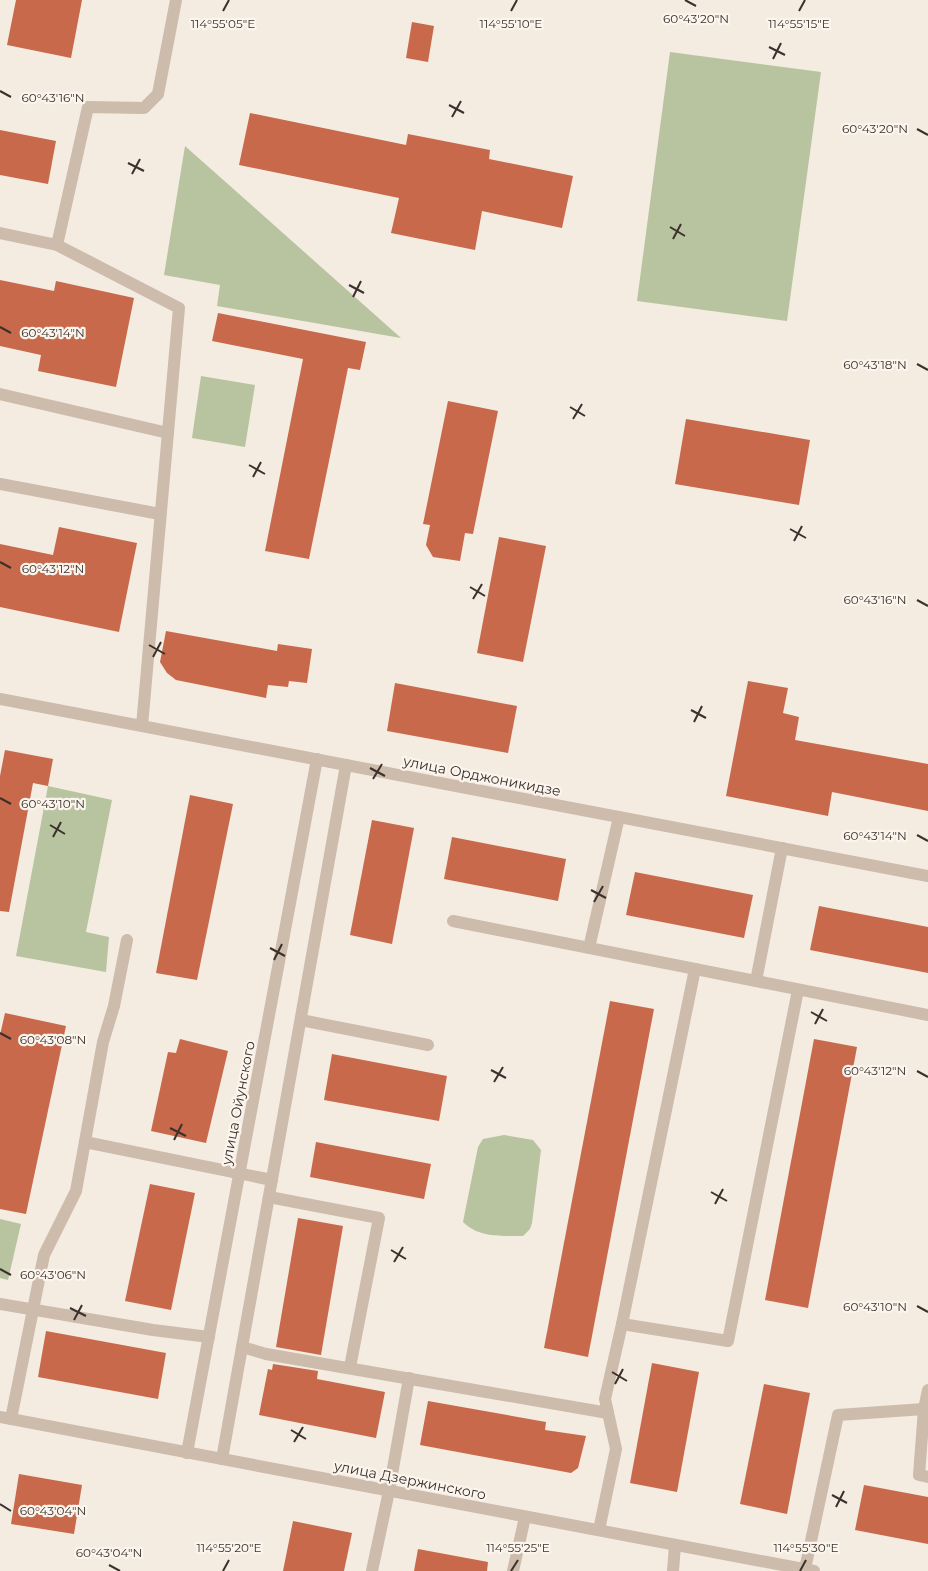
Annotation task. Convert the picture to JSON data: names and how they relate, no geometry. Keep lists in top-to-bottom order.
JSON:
{
  "streets": {
    "street": ["улица Орджоникидзе", "улица Ойунского", "улица Дзержинского"]
  },
  "crossings": [
    ["улица Орджоникидзе", "улица Ойунского"],
    ["улица Ойунского", "улица Дзержинского"]
  ],
  "coordinates": [
    "60°43'20\"N",
    "114°55'05\"E",
    "114°55'10\"E",
    "114°55'15\"E",
    "60°43'16\"N",
    "60°43'14\"N",
    "60°43'18\"N",
    "60°43'12\"N",
    "60°43'10\"N",
    "60°43'08\"N",
    "60°43'06\"N",
    "60°43'04\"N",
    "114°55'20\"E",
    "114°55'25\"E",
    "114°55'30\"E"
  ]
}
